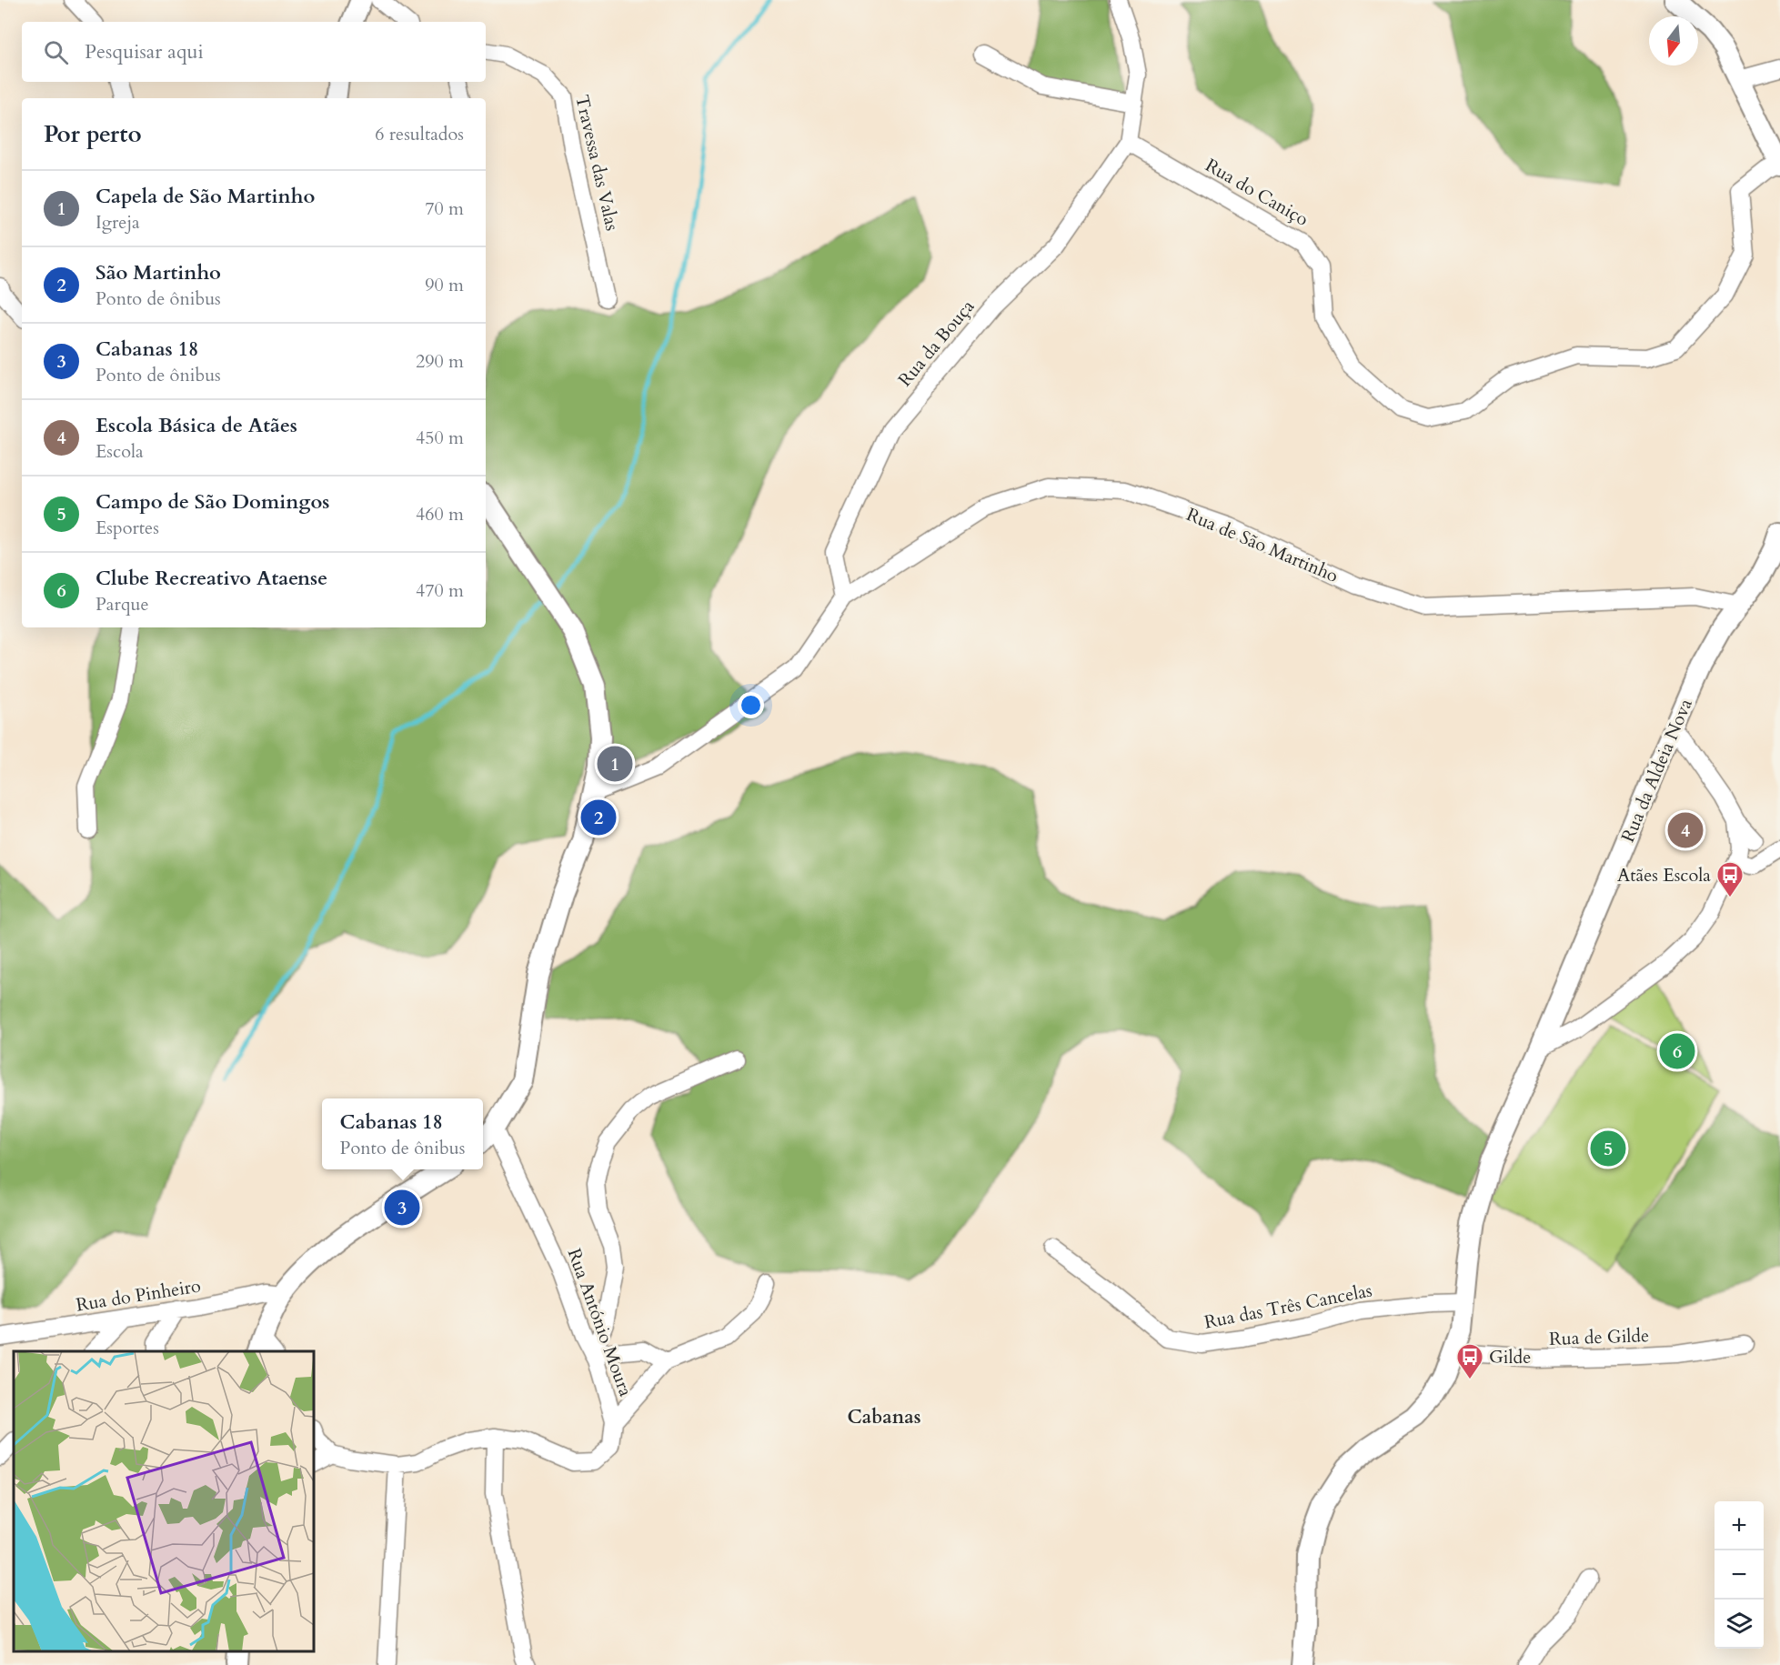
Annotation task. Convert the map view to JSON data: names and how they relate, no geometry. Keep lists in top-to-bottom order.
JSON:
{
  "streets": {
    "street": [
      "Travessa das Valas",
      "Rua do Caniço",
      "Rua da Bouça",
      "Rua de São Martinho",
      "Rua da Aldeia Nova",
      "Rua do Pinheiro",
      "Rua das Três Cancelas",
      "Rua António Moura",
      "Rua de Gilde"
    ]
  },
  "crossings": [
    ["Rua do Caniço", "Rua da Bouça"],
    ["Rua da Bouça", "Rua de São Martinho"],
    ["Rua de São Martinho", "Rua da Aldeia Nova"],
    ["Rua da Aldeia Nova", "Rua das Três Cancelas"],
    ["Rua da Aldeia Nova", "Rua de Gilde"]
  ],
  "districts": ["Cabanas"],
  "places": {
    "bus stop": ["Atães Escola", "Gilde"]
  },
  "north": "bottom",
  "page": {
    "search": "Pesquisar aqui",
    "heading": ["Por perto", "6 resultados"],
    "list": [
      {
        "mark": "1",
        "name": "Capela de São Martinho",
        "note": "Igreja",
        "value": "70 m"
      },
      {
        "mark": "2",
        "name": "São Martinho",
        "note": "Ponto de ônibus",
        "value": "90 m"
      },
      {
        "mark": "3",
        "name": "Cabanas 18",
        "note": "Ponto de ônibus",
        "value": "290 m"
      },
      {
        "mark": "4",
        "name": "Escola Básica de Atães",
        "note": "Escola",
        "value": "450 m"
      },
      {
        "mark": "5",
        "name": "Campo de São Domingos",
        "note": "Esportes",
        "value": "460 m"
      },
      {
        "mark": "6",
        "name": "Clube Recreativo Ataense",
        "note": "Parque",
        "value": "470 m"
      }
    ],
    "pins": [
      "1",
      "2",
      "4",
      "6",
      "5",
      "3"
    ],
    "popup": ["Cabanas 18", "Ponto de ônibus"],
    "map_buttons": ["+", "−"]
  }
}
